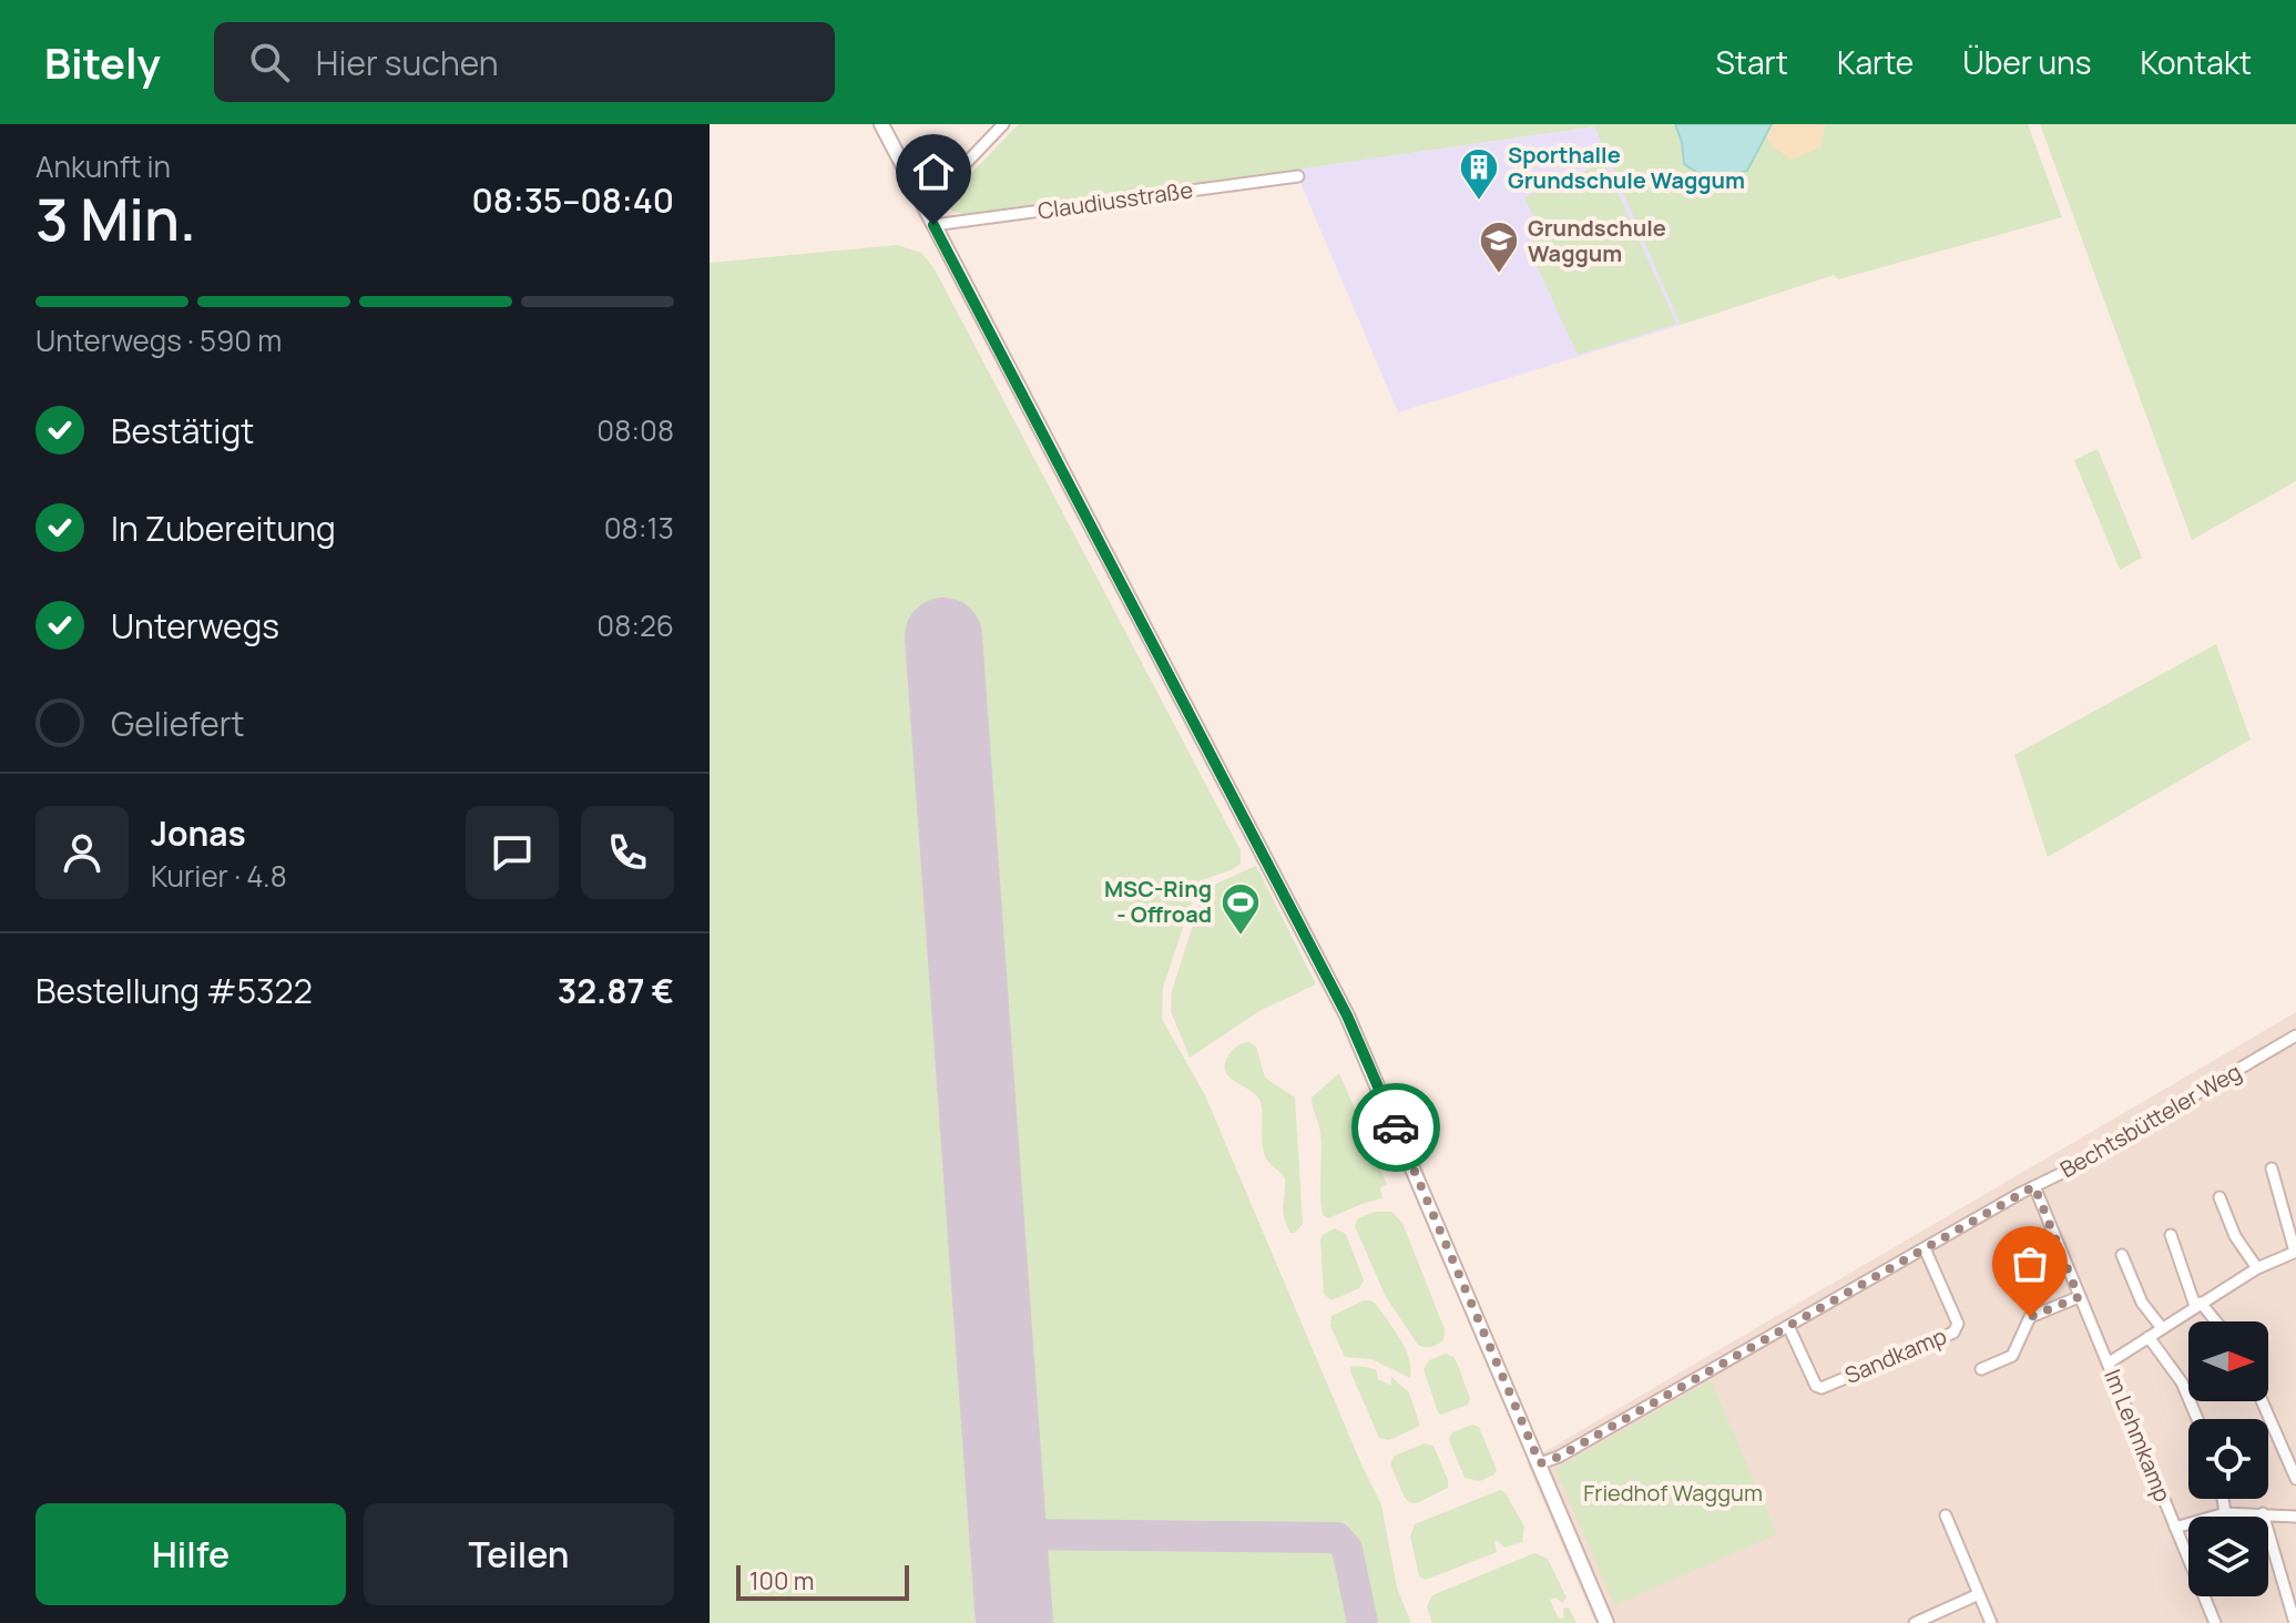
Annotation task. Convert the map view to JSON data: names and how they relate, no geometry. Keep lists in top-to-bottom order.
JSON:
{
  "streets": {
    "street": [
      "Claudiusstraße",
      "Bechtsbütteler Weg",
      "Sandkamp",
      "Im Lehmkamp"
    ]
  },
  "crossings": [
    ["Bechtsbütteler Weg", "Sandkamp"],
    ["Bechtsbütteler Weg", "Im Lehmkamp"]
  ],
  "parks": ["Friedhof Waggum"],
  "places": {
    "building": ["Sporthalle Grundschule Waggum"],
    "school or university": ["Grundschule Waggum"],
    "sports": ["MSC-Ring - Offroad"]
  },
  "scale_bar": "100 m",
  "north": "right",
  "page": {
    "header": "Bitely",
    "search": "Hier suchen",
    "nav": [
      "Start",
      "Karte",
      "Über uns",
      "Kontakt"
    ],
    "heading": ["3 Min.", "Ankunft in", "08:35–08:40"],
    "panel": [
      "Jonas",
      "Kurier · 4.8",
      "Bestellung #5322",
      "32.87 €"
    ],
    "bar": "Unterwegs · 590 m",
    "list": [
      ["Bestätigt", "08:08"],
      ["In Zubereitung", "08:13"],
      ["Unterwegs", "08:26"],
      "Geliefert"
    ],
    "buttons": ["Hilfe", "Teilen"],
    "scale": "100 m"
  }
}
